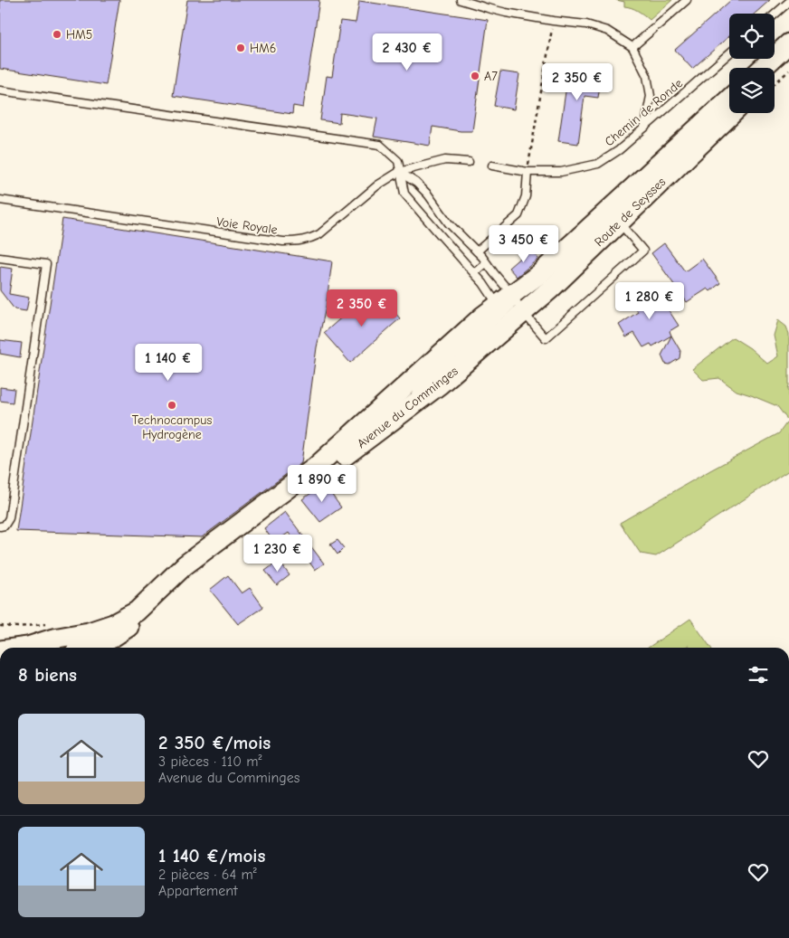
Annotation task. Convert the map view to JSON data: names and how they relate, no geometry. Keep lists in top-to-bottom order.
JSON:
{
  "streets": {
    "main road": ["Route de Seysses", "Avenue du Comminges"],
    "lane": ["Chemin de Ronde", "Voie Royale"]
  },
  "crossings": [
    ["Route de Seysses", "Avenue du Comminges"]
  ],
  "places": [
    "HM5",
    "HM6",
    "A7",
    "Technocampus Hydrogène"
  ],
  "page": {
    "price": [
      "2 430 €",
      "2 350 €",
      "3 450 €",
      "1 280 €",
      "2 350 €",
      "1 140 €",
      "1 890 €",
      "1 230 €"
    ],
    "heading": "8 biens",
    "list": [
      {
        "name": "2 350 €/mois",
        "note": "3 pièces · 110 m² · Avenue du Comminges"
      },
      {
        "name": "1 140 €/mois",
        "note": "2 pièces · 64 m² · Appartement"
      }
    ]
  }
}
